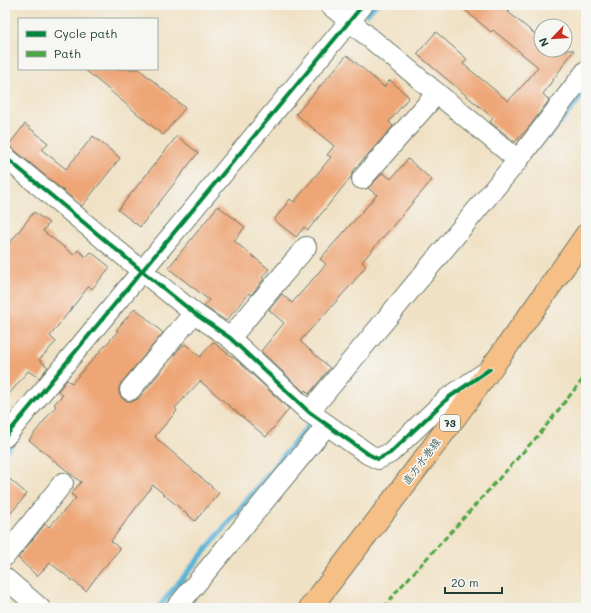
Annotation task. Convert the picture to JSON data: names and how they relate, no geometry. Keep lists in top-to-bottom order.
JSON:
{
  "streets": {
    "main road": ["73", "直方水巻線"]
  },
  "legend": ["Cycle path", "Path"],
  "scale_bar": "20 m",
  "north": "bottom left"
}
